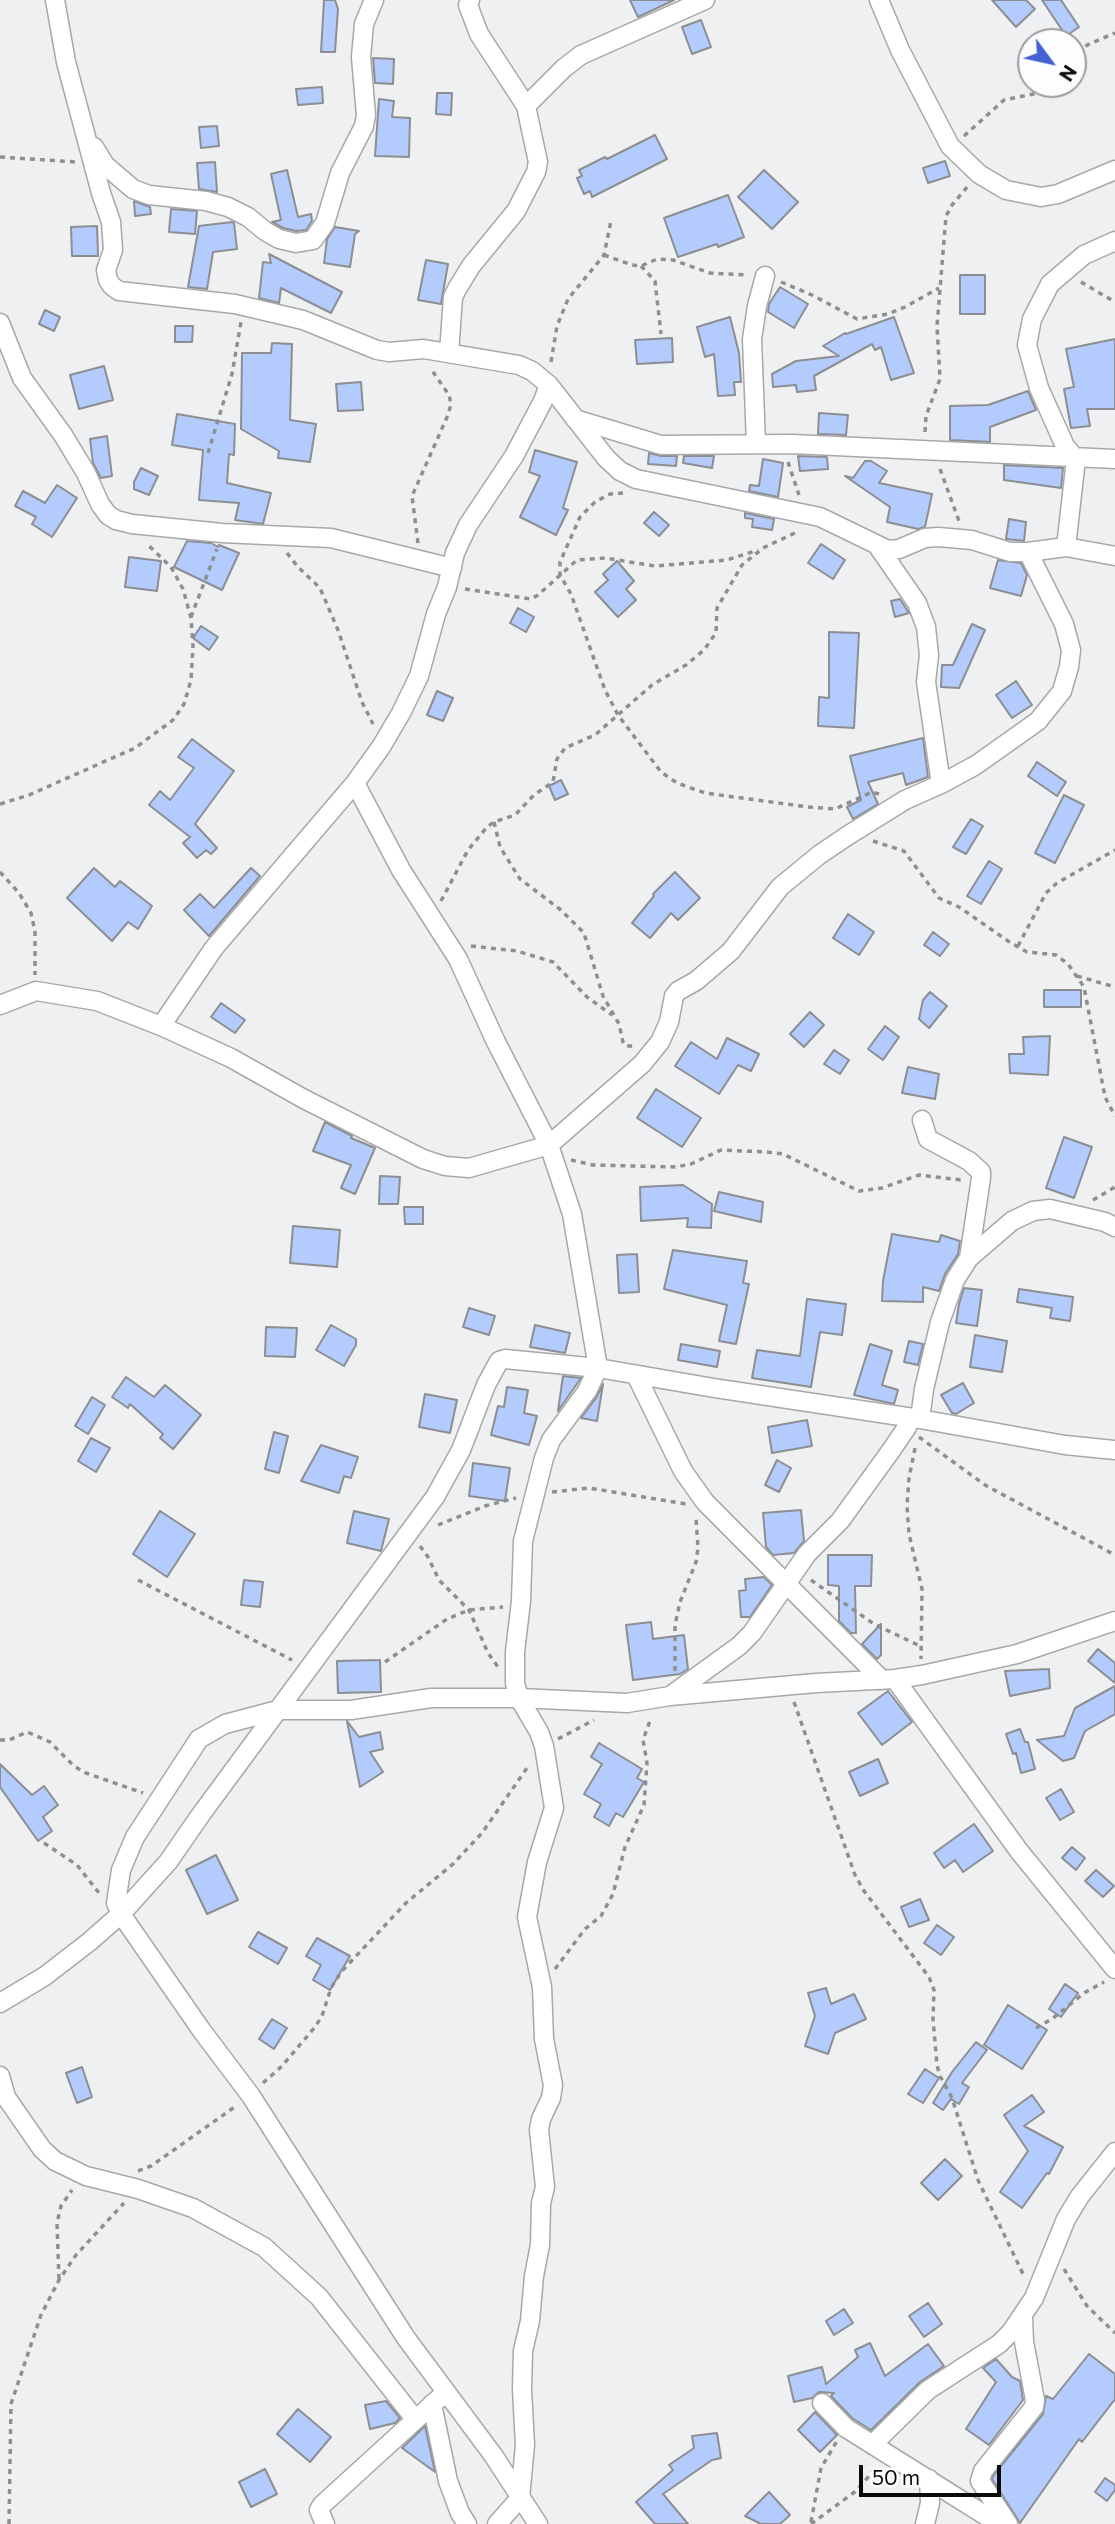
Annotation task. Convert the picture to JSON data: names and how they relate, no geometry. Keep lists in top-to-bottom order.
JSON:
{
  "scale_bar": "50 m",
  "north": "bottom right"
}
